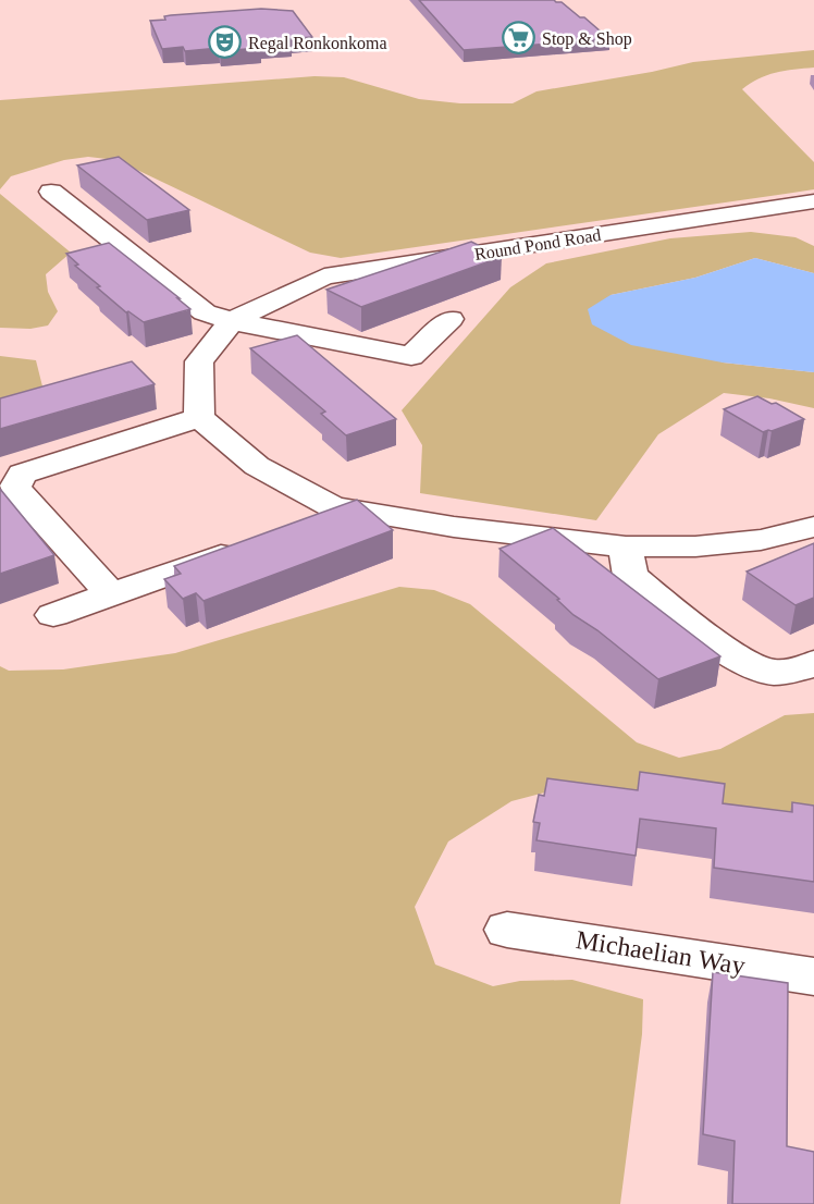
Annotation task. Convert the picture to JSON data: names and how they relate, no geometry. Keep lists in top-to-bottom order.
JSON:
{
  "streets": {
    "street": ["Round Pond Road", "Michaelian Way"]
  },
  "places": {
    "supermarket": ["Stop & Shop"],
    "theatre": ["Regal Ronkonkoma"]
  }
}
